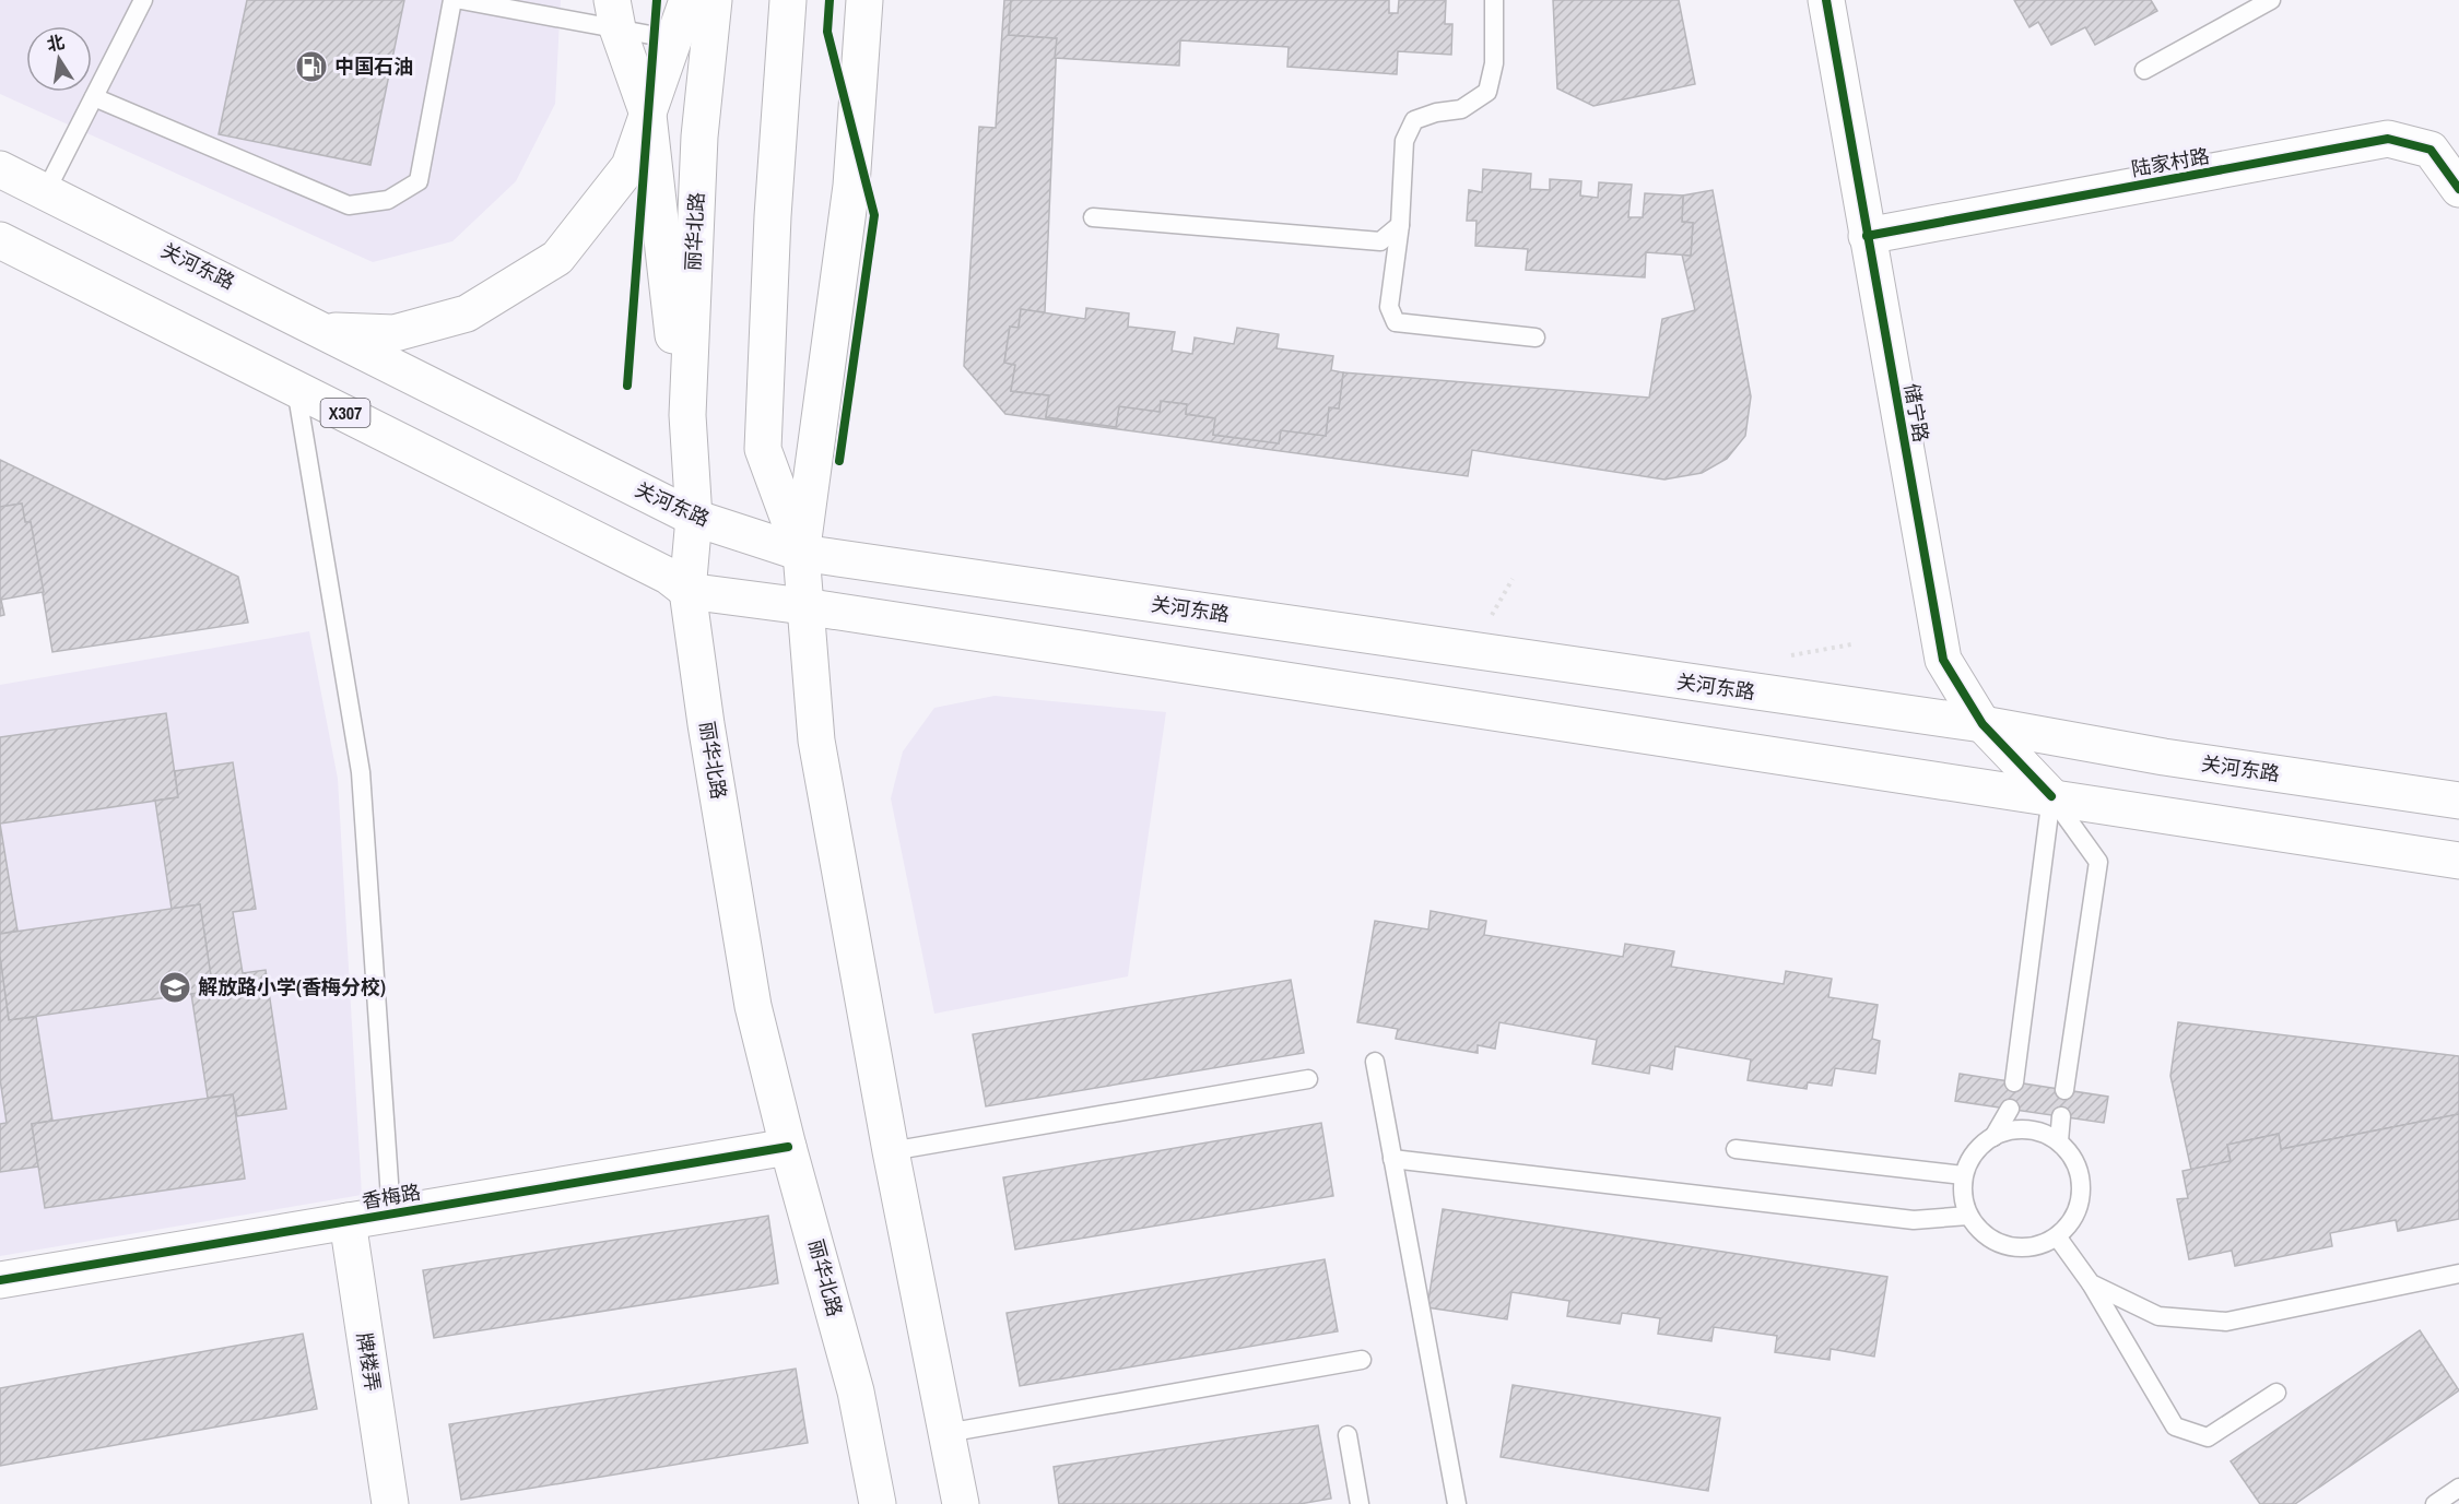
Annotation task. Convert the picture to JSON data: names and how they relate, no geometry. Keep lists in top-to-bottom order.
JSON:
{
  "streets": {
    "main road": [
      "陆家村路",
      "丽华北路",
      "关河东路",
      "X307",
      "储宁路",
      "香梅路",
      "牌楼弄"
    ]
  },
  "crossings": [
    ["陆家村路", "储宁路"],
    ["丽华北路", "关河东路"],
    ["丽华北路", "X307"],
    ["丽华北路", "香梅路"],
    ["关河东路", "储宁路"],
    ["X307", "储宁路"],
    ["香梅路", "牌楼弄"]
  ],
  "places": {
    "fuel station": ["中国石油"],
    "school or university": ["解放路小学(香梅分校)"]
  },
  "north": "top"
}
